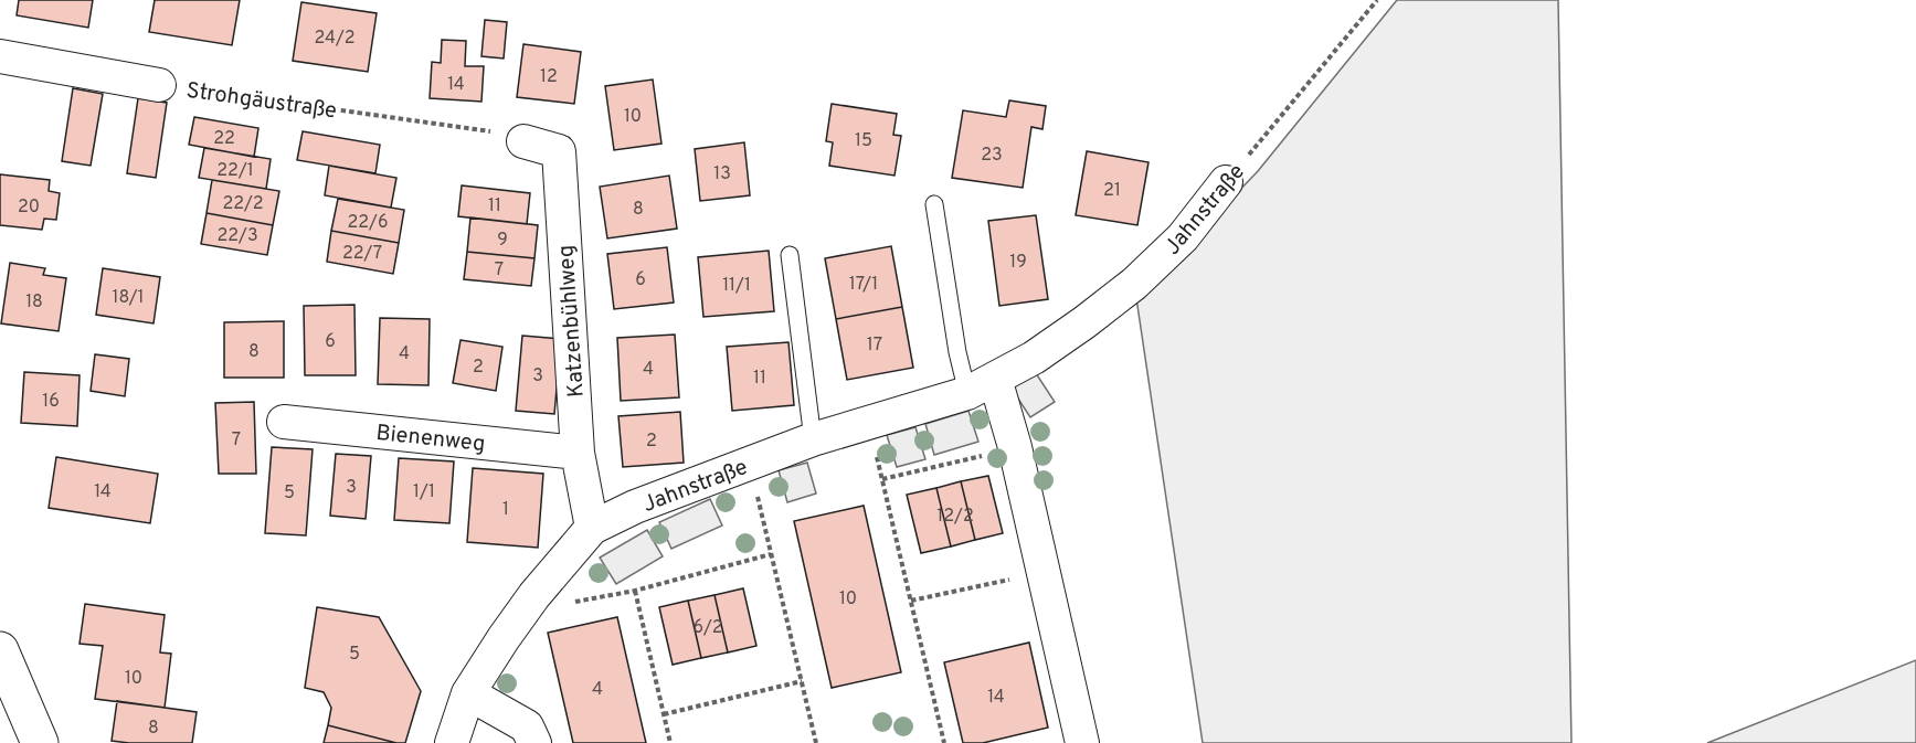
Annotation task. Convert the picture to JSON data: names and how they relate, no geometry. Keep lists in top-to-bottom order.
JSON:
{
  "streets": {
    "street": [
      "Strohgäustraße",
      "Jahnstraße",
      "Katzenbühlweg",
      "Bienenweg"
    ]
  },
  "crossings": [
    ["Strohgäustraße", "Katzenbühlweg"],
    ["Jahnstraße", "Katzenbühlweg"],
    ["Katzenbühlweg", "Bienenweg"]
  ],
  "house_numbers": [
    "24/2",
    "12",
    "14",
    "10",
    "22",
    "15",
    "23",
    "22/1",
    "13",
    "21",
    "22/2",
    "11",
    "20",
    "8",
    "22/6",
    "22/3",
    "9",
    "22/7",
    "19",
    "7",
    "6",
    "17/1",
    "11/1",
    "18/1",
    "18",
    "6",
    "17",
    "8",
    "4",
    "2",
    "4",
    "3",
    "11",
    "16",
    "7",
    "2",
    "3",
    "14",
    "1/1",
    "5",
    "1",
    "12/2",
    "10",
    "6/2",
    "5",
    "10",
    "4",
    "14",
    "8"
  ]
}
